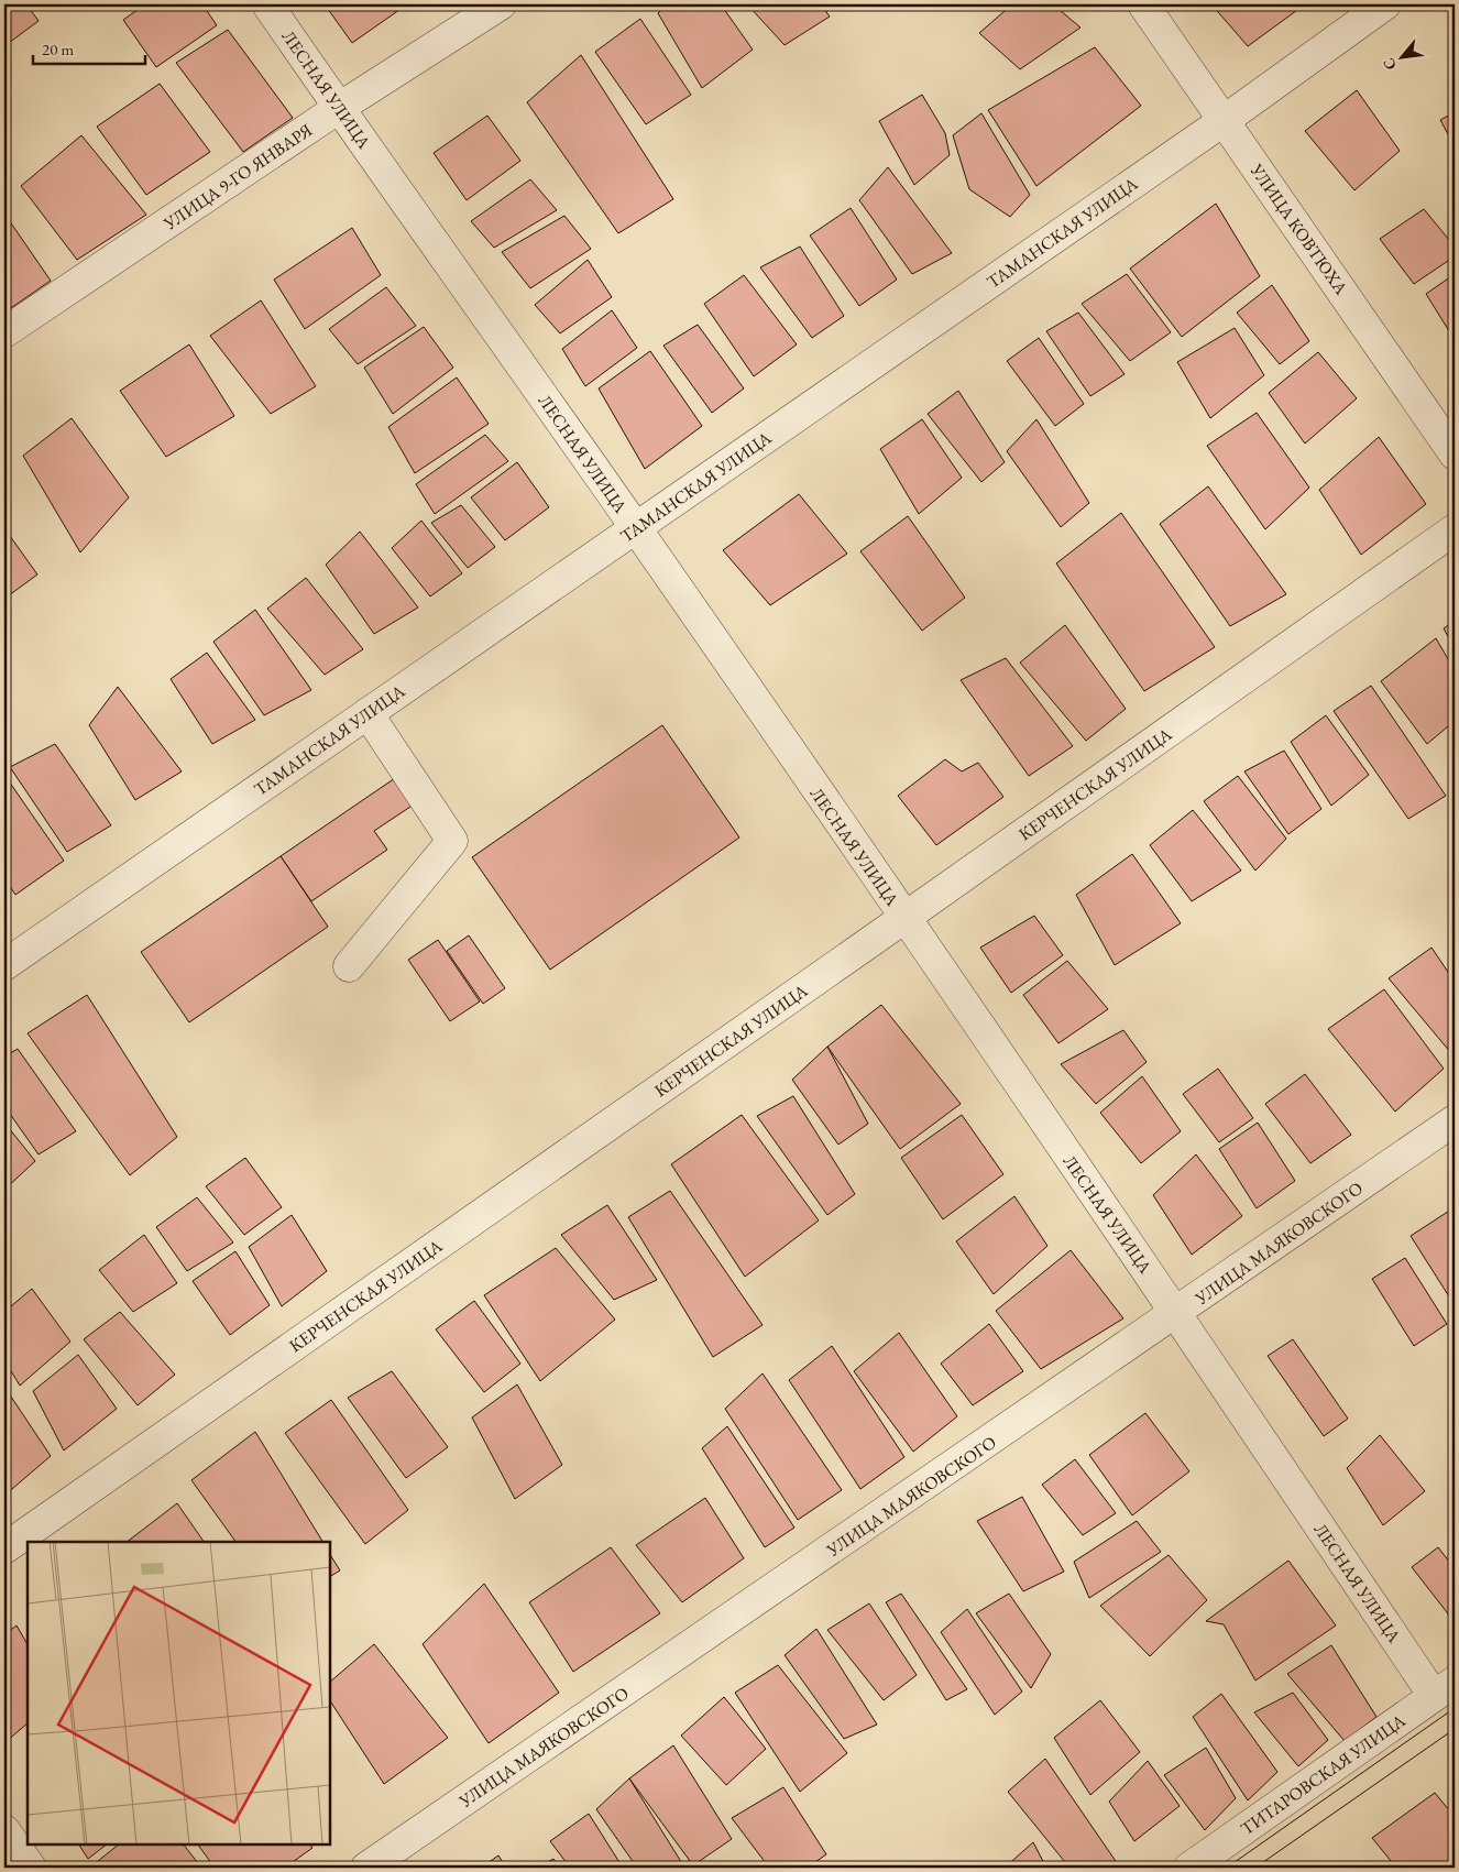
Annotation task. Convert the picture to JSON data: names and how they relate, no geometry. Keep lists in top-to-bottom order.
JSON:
{
  "streets": {
    "street": [
      "ЛЕСНАЯ УЛИЦА",
      "УЛИЦА 9-ГО ЯНВАРЯ",
      "УЛИЦА КОВТЮХА",
      "ТАМАНСКАЯ УЛИЦА",
      "КЕРЧЕНСКАЯ УЛИЦА",
      "УЛИЦА МАЯКОВСКОГО",
      "ТИТАРОВСКАЯ УЛИЦА"
    ]
  },
  "crossings": [
    ["ЛЕСНАЯ УЛИЦА", "УЛИЦА 9-ГО ЯНВАРЯ"],
    ["ЛЕСНАЯ УЛИЦА", "ТАМАНСКАЯ УЛИЦА"],
    ["ЛЕСНАЯ УЛИЦА", "КЕРЧЕНСКАЯ УЛИЦА"],
    ["ЛЕСНАЯ УЛИЦА", "УЛИЦА МАЯКОВСКОГО"],
    ["ЛЕСНАЯ УЛИЦА", "ТИТАРОВСКАЯ УЛИЦА"],
    ["УЛИЦА КОВТЮХА", "ТАМАНСКАЯ УЛИЦА"]
  ],
  "scale_bar": "20 m",
  "north": "bottom left"
}
